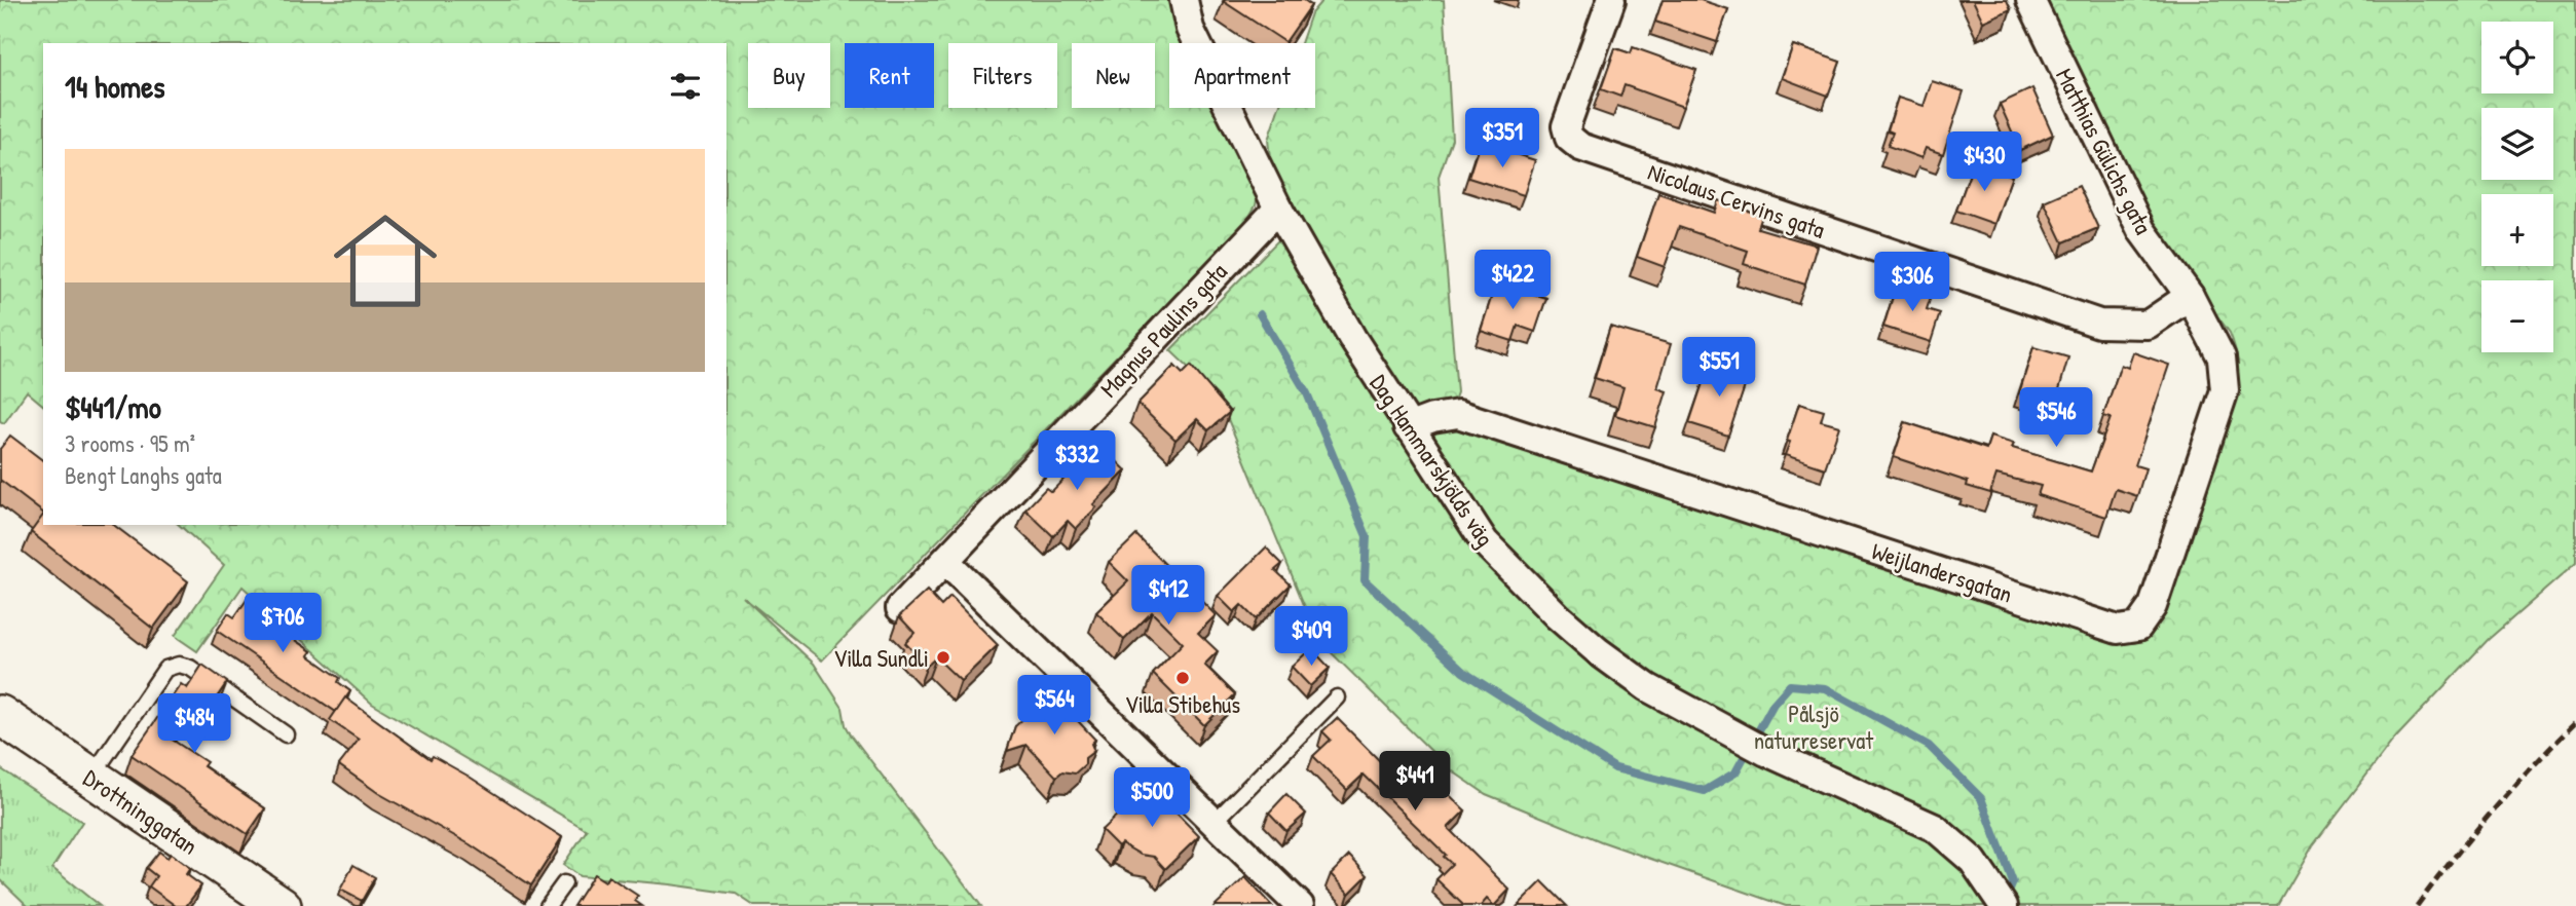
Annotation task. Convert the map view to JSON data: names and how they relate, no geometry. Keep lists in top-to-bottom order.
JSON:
{
  "streets": {
    "street": [
      "Matthias Gülichs gata",
      "Nicolaus Cervins gata",
      "Magnus Paulins gata",
      "Dag Hammarskjölds väg",
      "Weijlandersgatan",
      "Drottninggatan"
    ]
  },
  "crossings": [
    ["Matthias Gülichs gata", "Nicolaus Cervins gata"],
    ["Matthias Gülichs gata", "Weijlandersgatan"],
    ["Nicolaus Cervins gata", "Weijlandersgatan"],
    ["Magnus Paulins gata", "Dag Hammarskjölds väg"],
    ["Dag Hammarskjölds väg", "Weijlandersgatan"]
  ],
  "parks": ["Pålsjö naturreservat"],
  "places": ["Villa Sundli", "Villa Stibehus"],
  "page": {
    "map_buttons": ["+", "−"],
    "chip": [
      "Buy",
      "Rent",
      "Filters",
      "New",
      "Apartment"
    ],
    "heading": "14 homes",
    "price": [
      "$351",
      "$430",
      "$422",
      "$306",
      "$551",
      "$546",
      "$332",
      "$412",
      "$706",
      "$409",
      "$564",
      "$484",
      "$441",
      "$500"
    ],
    "list": [
      {
        "name": "$441/mo",
        "note": "3 rooms · 95 m² · Bengt Langhs gata"
      }
    ]
  }
}
